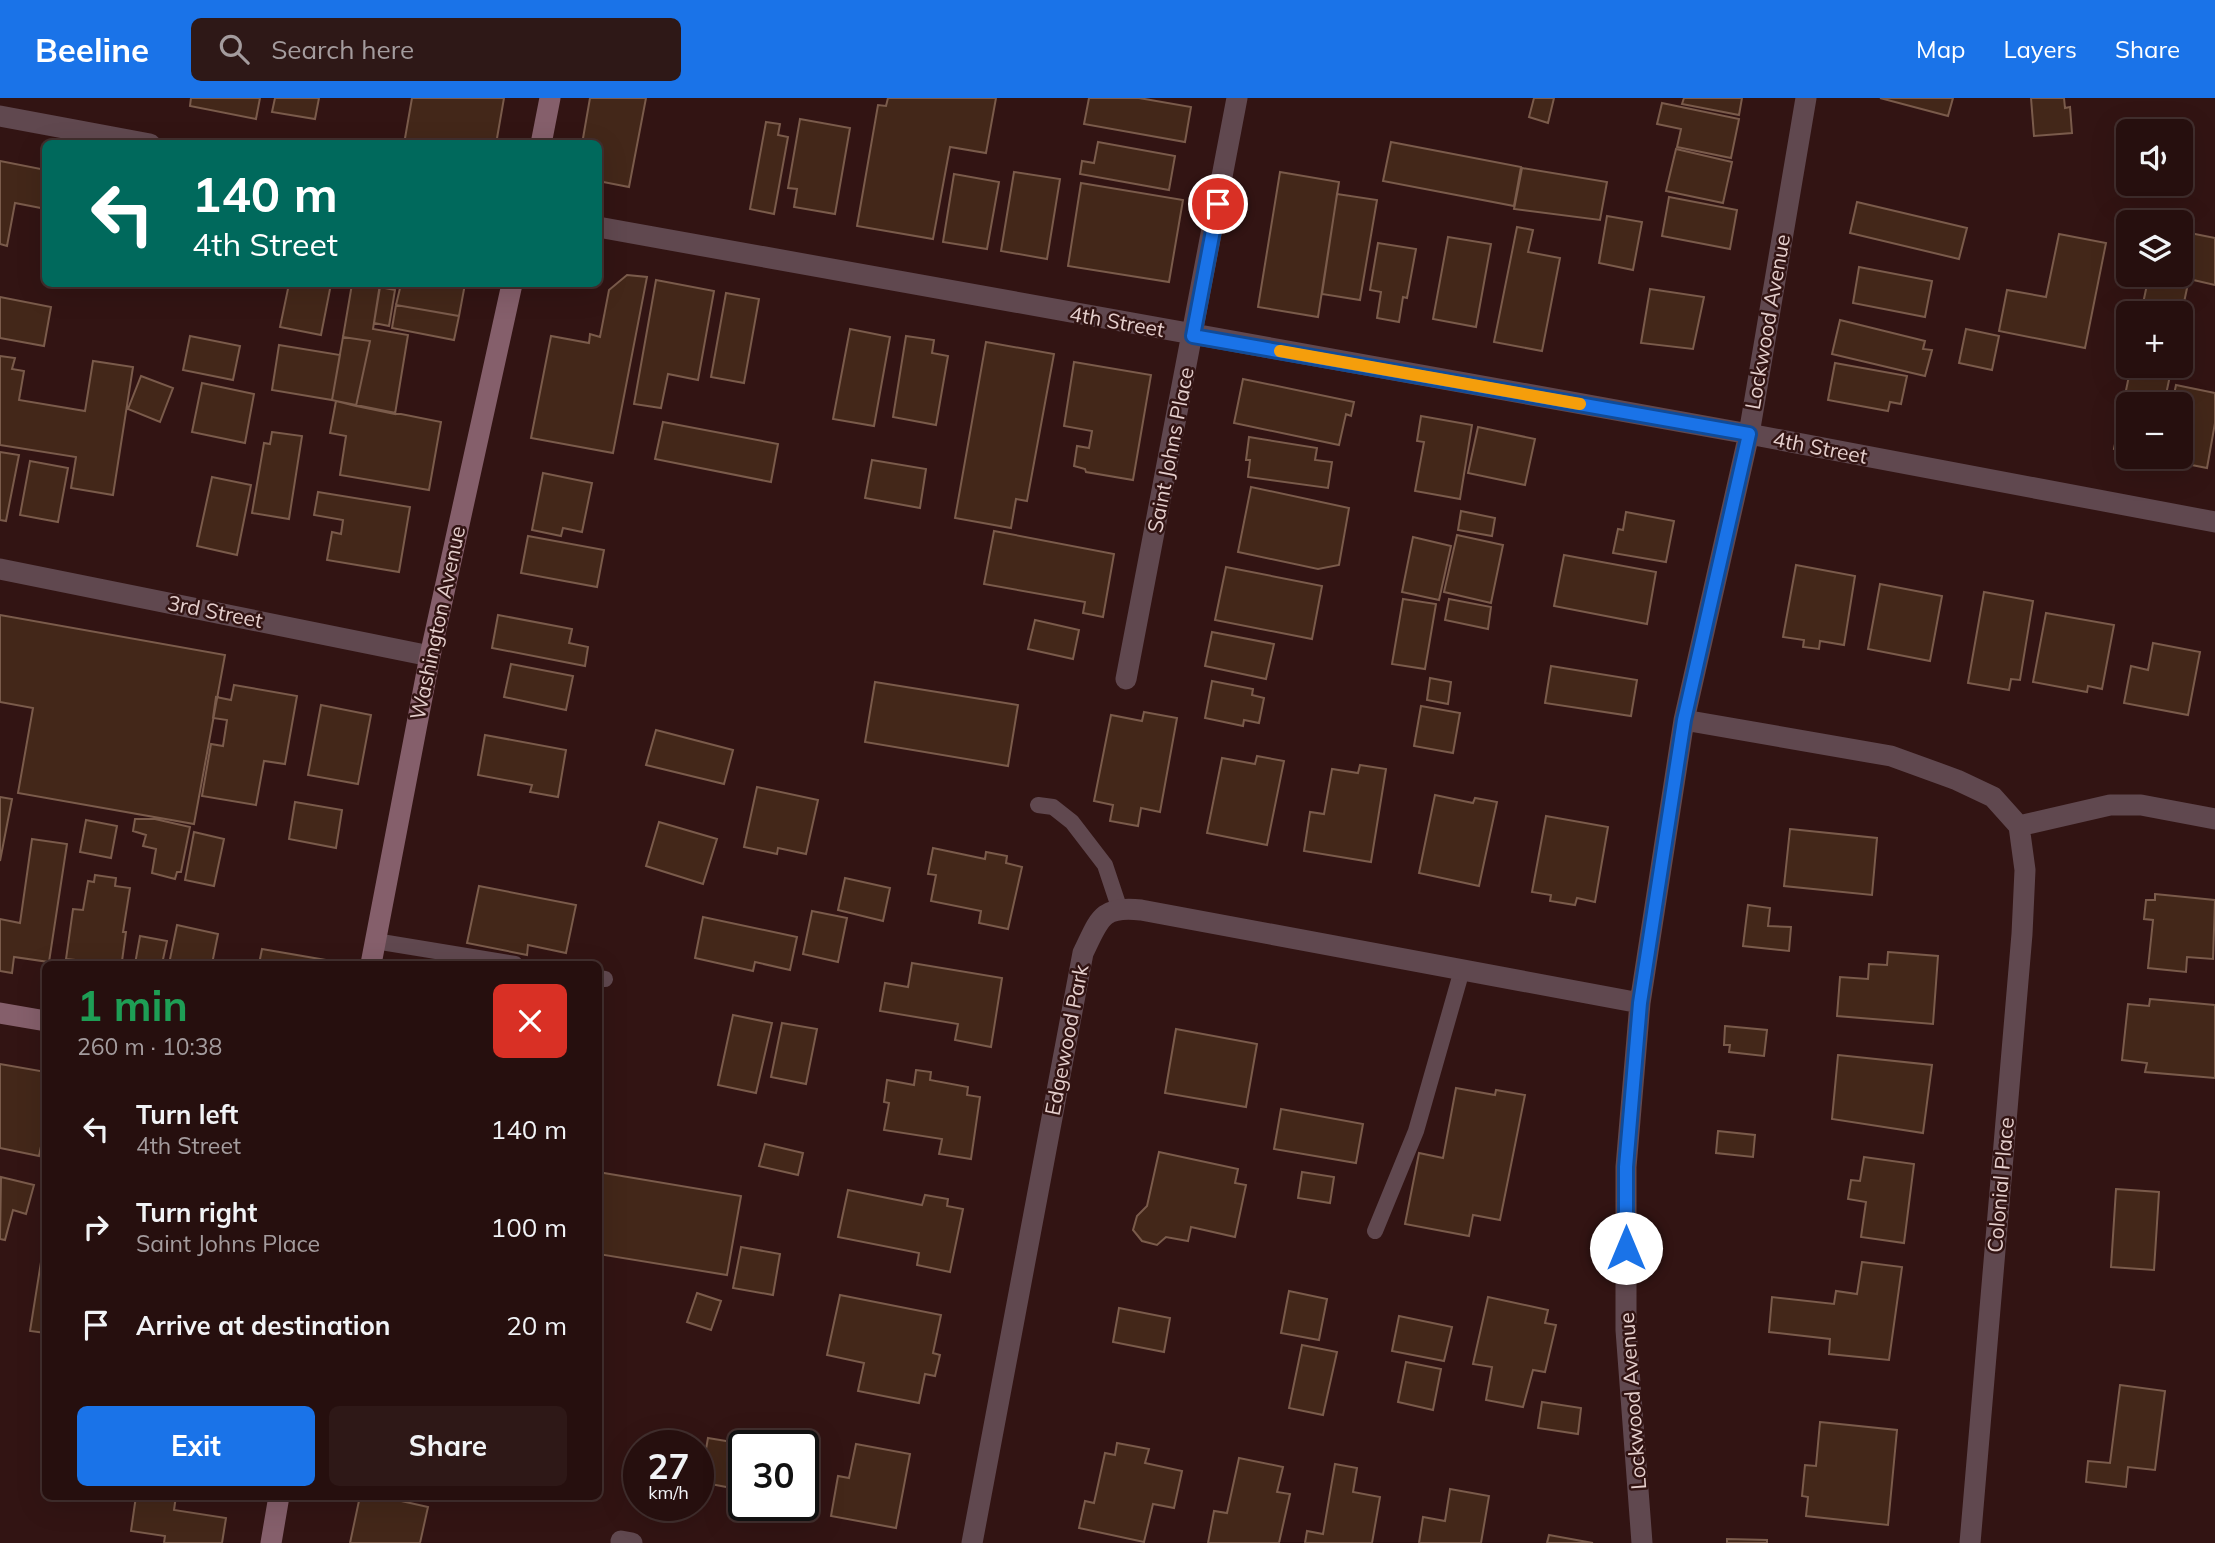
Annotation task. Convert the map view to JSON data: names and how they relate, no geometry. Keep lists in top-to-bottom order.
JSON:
{
  "streets": {
    "street": [
      "4th Street",
      "Lockwood Avenue",
      "Saint Johns Place",
      "3rd Street",
      "Washington Avenue",
      "Edgewood Park",
      "Colonial Place"
    ]
  },
  "crossings": [
    ["4th Street", "Lockwood Avenue"],
    ["4th Street", "Saint Johns Place"],
    ["3rd Street", "Washington Avenue"]
  ],
  "page": {
    "header": "Beeline",
    "search": "Search here",
    "nav": ["Map", "Layers", "Share"],
    "map_buttons": ["+", "−"],
    "turn": ["140 m", "4th Street"],
    "heading": ["1 min", "260 m · 10:38"],
    "list": [
      {
        "name": "Turn left",
        "note": "4th Street",
        "value": "140 m"
      },
      {
        "name": "Turn right",
        "note": "Saint Johns Place",
        "value": "100 m"
      },
      {
        "name": "Arrive at destination",
        "value": "20 m"
      }
    ],
    "buttons": ["Exit", "Share"],
    "speed": "27 km/h",
    "limit": "30"
  }
}
